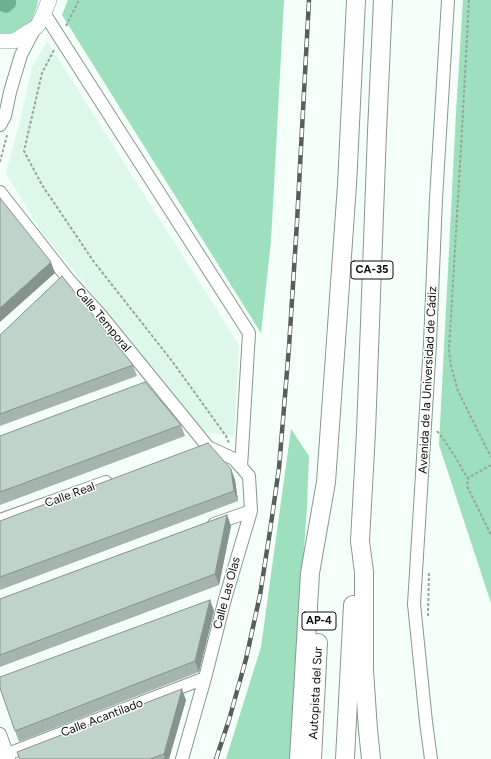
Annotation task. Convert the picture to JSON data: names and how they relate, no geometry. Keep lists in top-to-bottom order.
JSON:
{
  "streets": {
    "highway": ["CA-35", "AP-4", "Autopista del Sur"],
    "street": [
      "Calle Temporal",
      "Avenida de la Universidad de Cádiz",
      "Calle Real",
      "Calle Las Olas",
      "Calle Acantilado"
    ]
  },
  "crossings": [
    ["CA-35", "AP-4"],
    ["CA-35", "Autopista del Sur"],
    ["Calle Las Olas", "Calle Acantilado"]
  ]
}
